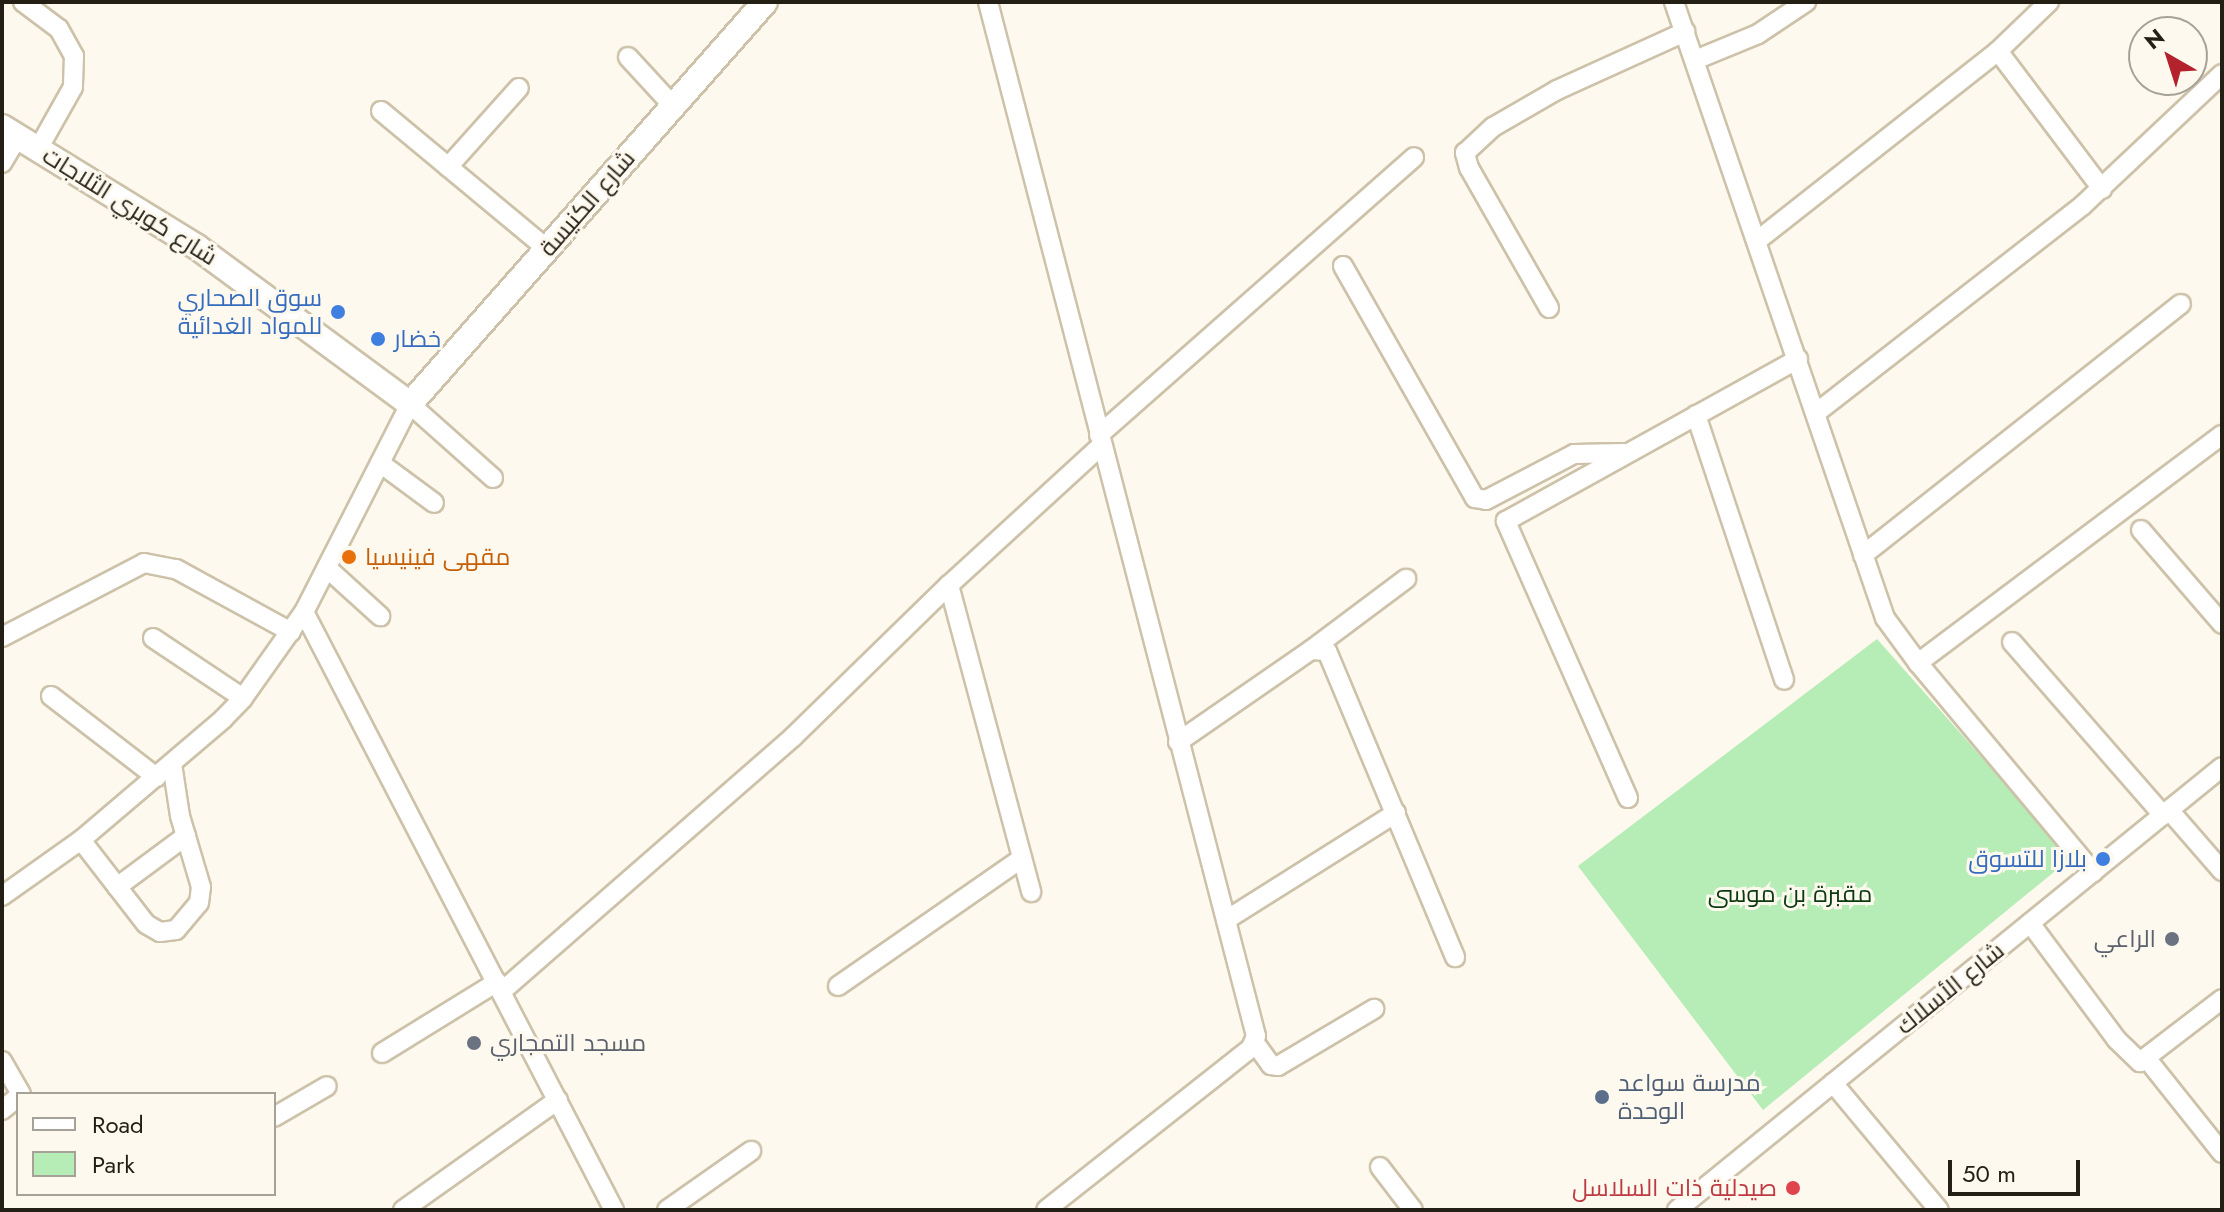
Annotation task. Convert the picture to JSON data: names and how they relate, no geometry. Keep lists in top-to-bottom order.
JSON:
{
  "streets": {
    "main road": ["شارع الكنيسة", "شارع كوبري الثلاجات"],
    "street": ["شارع الأسلاك"]
  },
  "crossings": [
    ["شارع الكنيسة", "شارع كوبري الثلاجات"]
  ],
  "parks": ["مقبرة بن موسى"],
  "places": [
    "سوق الصحاري للمواد الغدائية",
    "خضار",
    "مقهى فينيسيا",
    "بلازا للتسوق",
    "الراعي",
    "مسجد التمجاري",
    "مدرسة سواعد الوحدة",
    "صيدلية ذات السلاسل"
  ],
  "legend": ["Road", "Park"],
  "scale_bar": "50 m",
  "north": "top left"
}
